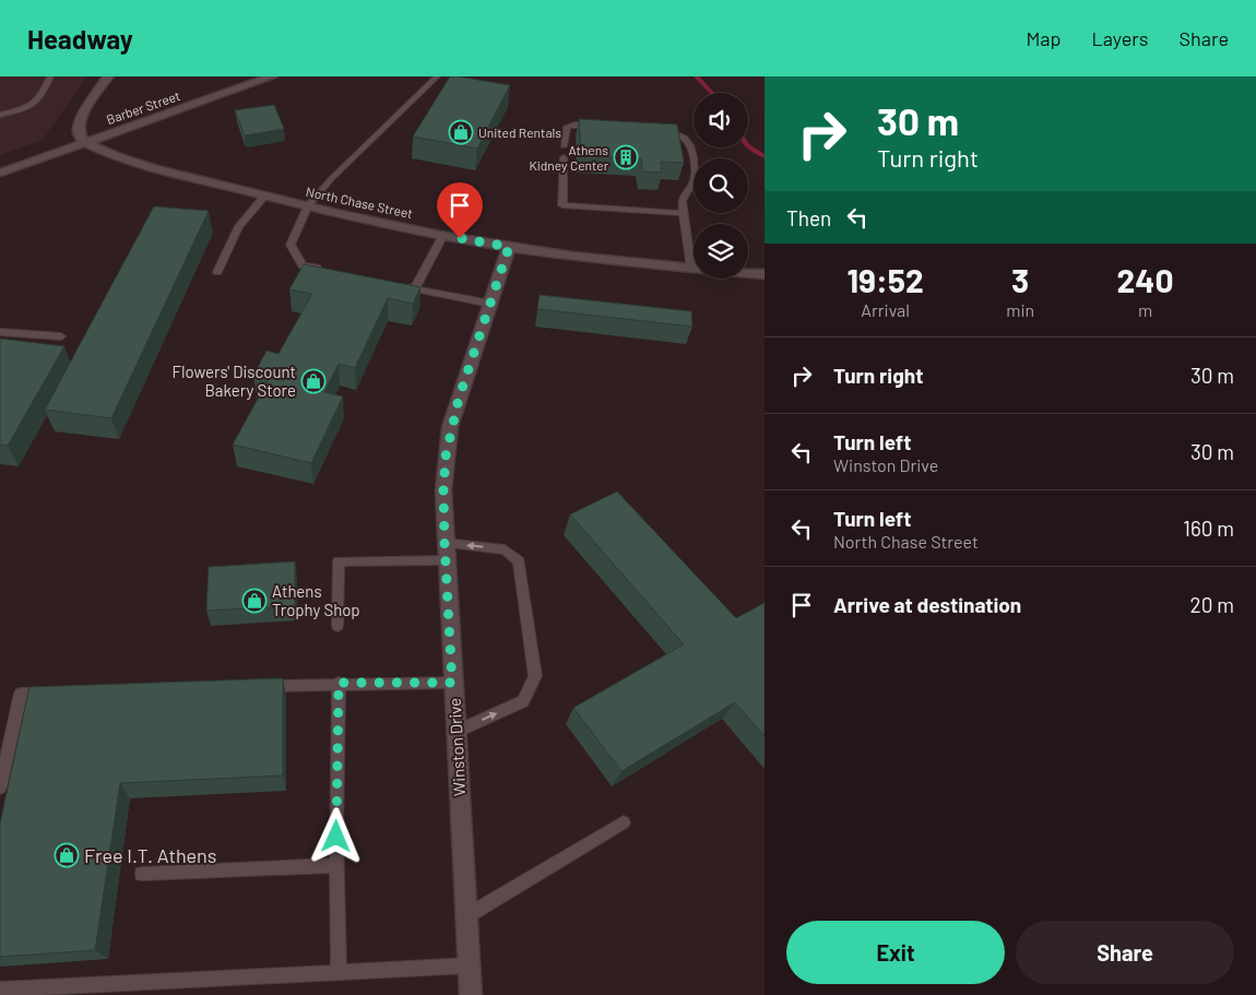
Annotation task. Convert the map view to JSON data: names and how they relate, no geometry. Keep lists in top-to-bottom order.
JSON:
{
  "streets": {
    "street": ["Barber Street", "North Chase Street", "Winston Drive"]
  },
  "crossings": [
    ["Barber Street", "North Chase Street"],
    ["North Chase Street", "Winston Drive"]
  ],
  "places": {
    "shop": [
      "United Rentals",
      "Flowers' Discount Bakery Store",
      "Athens Trophy Shop",
      "Free I.T. Athens"
    ],
    "building": ["Athens Kidney Center"]
  },
  "page": {
    "header": "Headway",
    "nav": ["Map", "Layers", "Share"],
    "turn": ["30 m", "Turn right"],
    "then": "Then",
    "eta": [
      "19:52",
      "Arrival",
      "3",
      "min",
      "240",
      "m"
    ],
    "list": [
      {
        "name": "Turn right",
        "value": "30 m"
      },
      {
        "name": "Turn left",
        "note": "Winston Drive",
        "value": "30 m"
      },
      {
        "name": "Turn left",
        "note": "North Chase Street",
        "value": "160 m"
      },
      {
        "name": "Arrive at destination",
        "value": "20 m"
      }
    ],
    "buttons": ["Exit", "Share"]
  }
}
